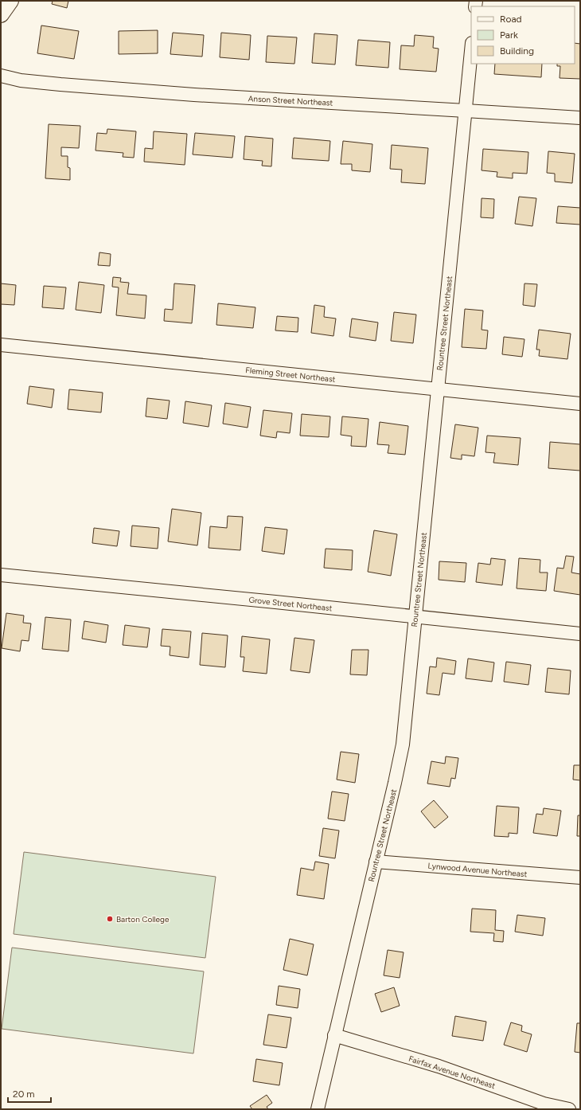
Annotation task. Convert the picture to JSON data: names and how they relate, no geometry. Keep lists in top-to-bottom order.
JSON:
{
  "streets": {
    "street": [
      "Anson Street Northeast",
      "Rountree Street Northeast",
      "Fleming Street Northeast",
      "Grove Street Northeast",
      "Lynwood Avenue Northeast",
      "Fairfax Avenue Northeast"
    ]
  },
  "crossings": [
    ["Anson Street Northeast", "Rountree Street Northeast"],
    ["Rountree Street Northeast", "Fleming Street Northeast"],
    ["Rountree Street Northeast", "Grove Street Northeast"],
    ["Rountree Street Northeast", "Lynwood Avenue Northeast"],
    ["Rountree Street Northeast", "Fairfax Avenue Northeast"]
  ],
  "places": ["Barton College"],
  "legend": ["Road", "Park", "Building"],
  "scale_bar": "20 m"
}
